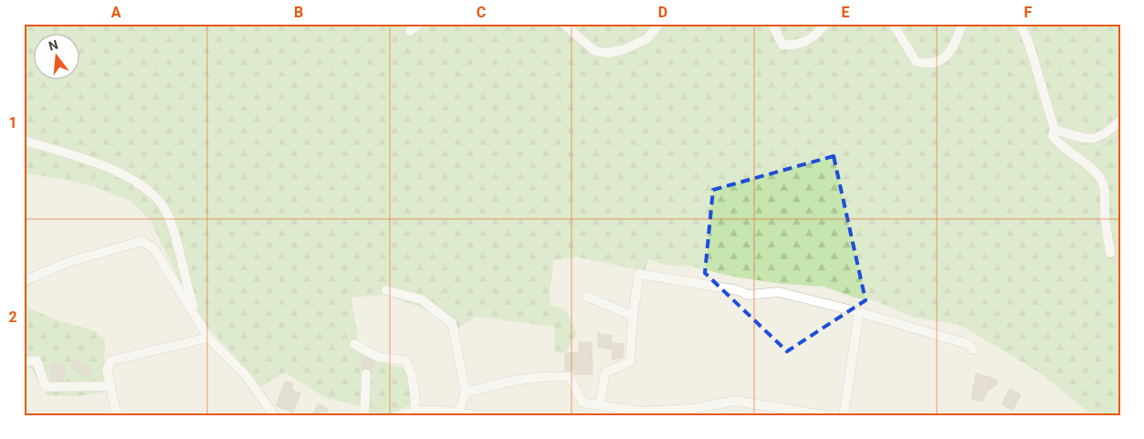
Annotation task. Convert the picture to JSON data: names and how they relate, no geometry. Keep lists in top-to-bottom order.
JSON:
{
  "north": "top",
  "grid": {
    "columns": [
      "A",
      "B",
      "C",
      "D",
      "E",
      "F"
    ],
    "rows": ["1", "2"]
  }
}
